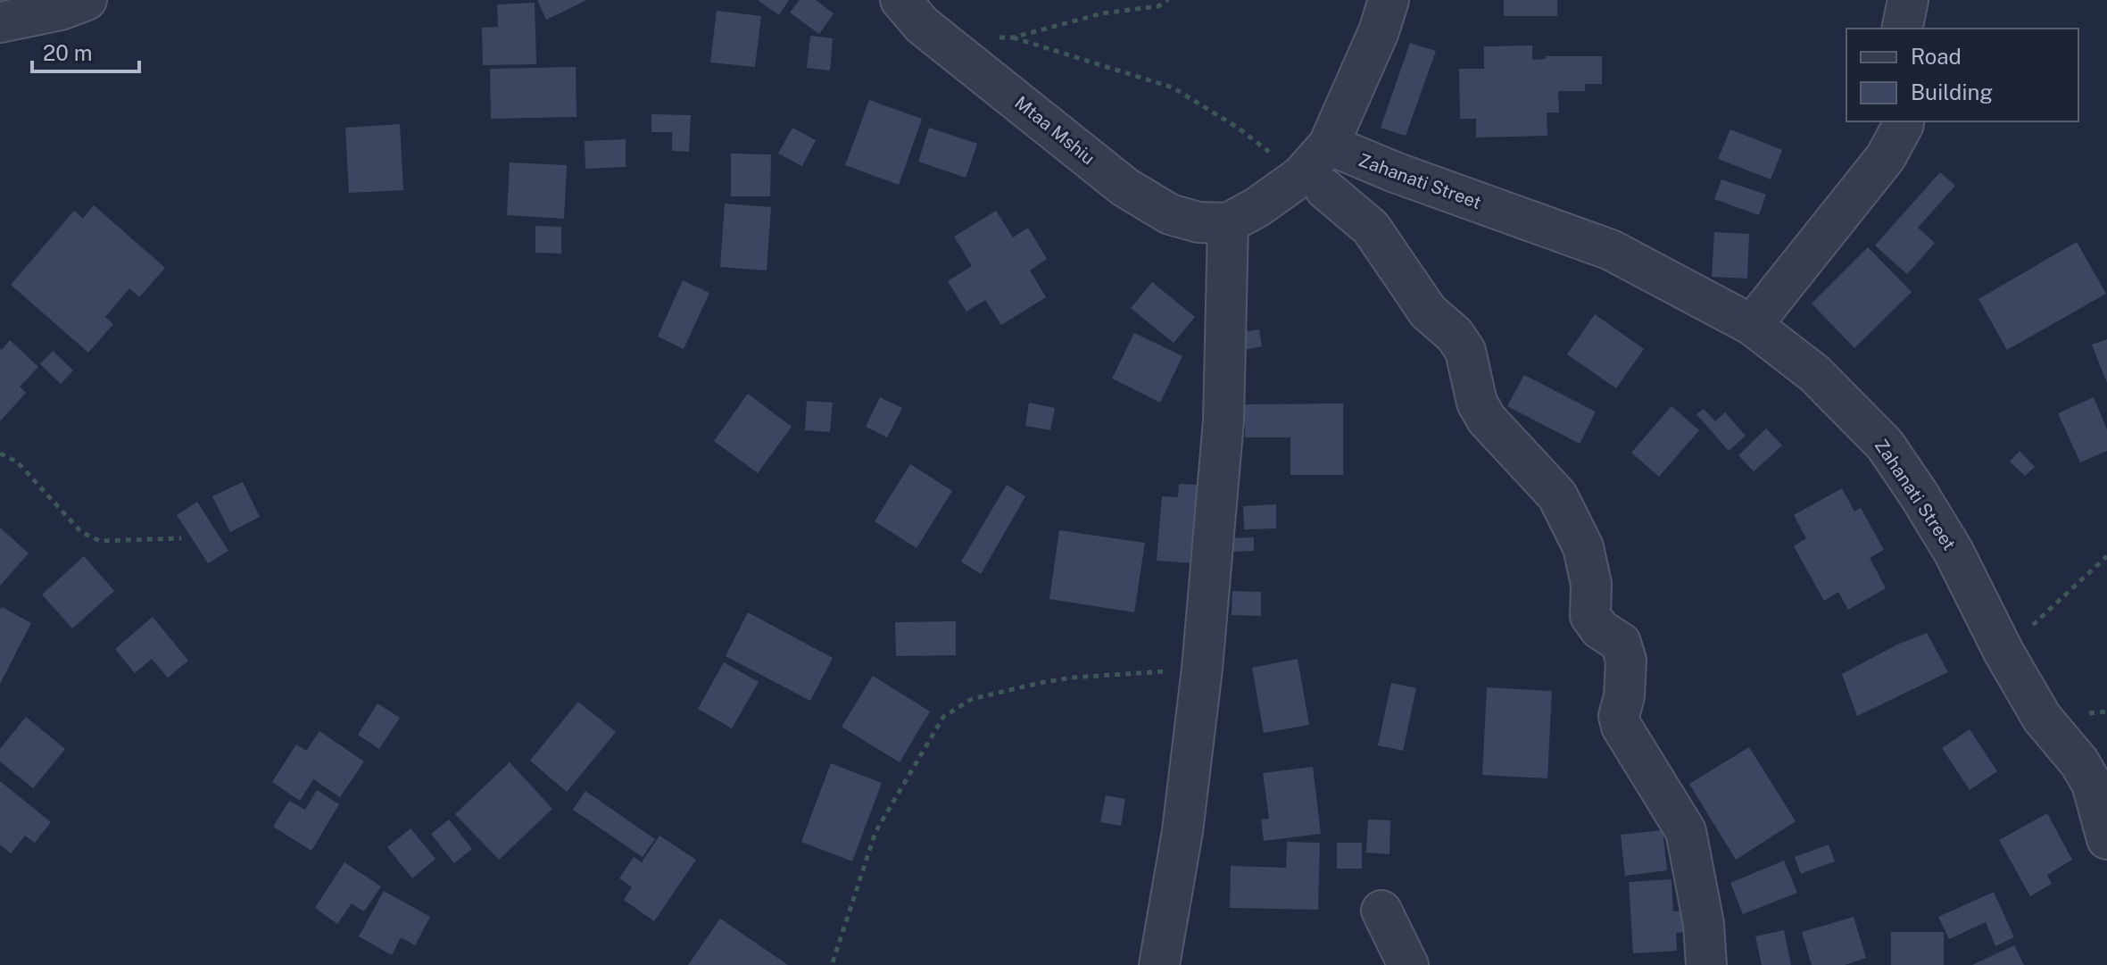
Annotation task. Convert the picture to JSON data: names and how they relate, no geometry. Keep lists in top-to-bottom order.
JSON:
{
  "streets": {
    "street": ["Mtaa Mshiu", "Zahanati Street"]
  },
  "crossings": [
    ["Mtaa Mshiu", "Zahanati Street"]
  ],
  "legend": ["Road", "Building"],
  "scale_bar": "20 m"
}
